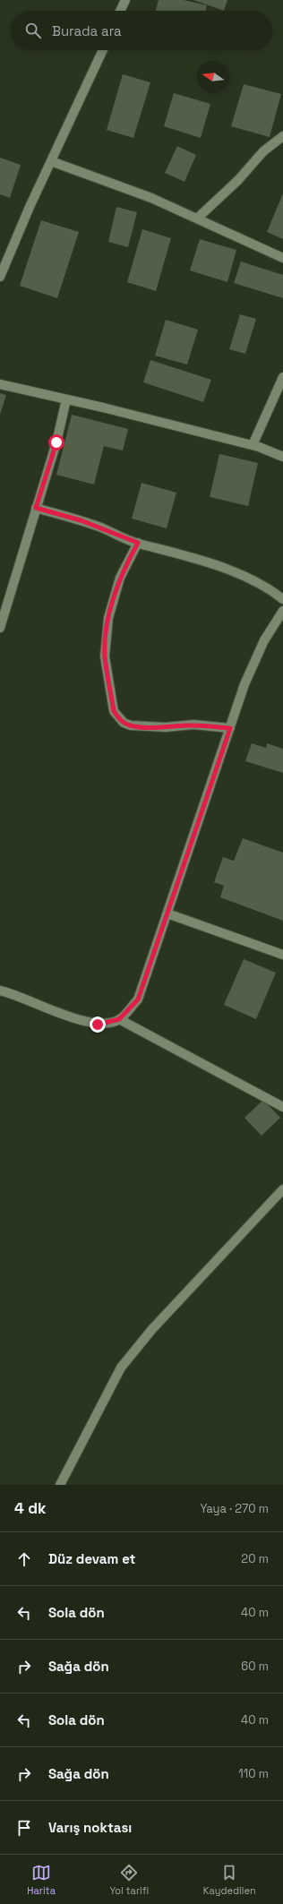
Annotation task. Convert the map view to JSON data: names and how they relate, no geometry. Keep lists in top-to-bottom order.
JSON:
{
  "north": "left",
  "page": {
    "search": "Burada ara",
    "heading": ["4 dk", "Yaya · 270 m"],
    "list": [
      ["Düz devam et", "20 m"],
      ["Sola dön", "40 m"],
      ["Sağa dön", "60 m"],
      ["Sola dön", "40 m"],
      ["Sağa dön", "110 m"],
      "Varış noktası"
    ],
    "nav": ["Harita", "Yol tarifi", "Kaydedilen"]
  }
}
